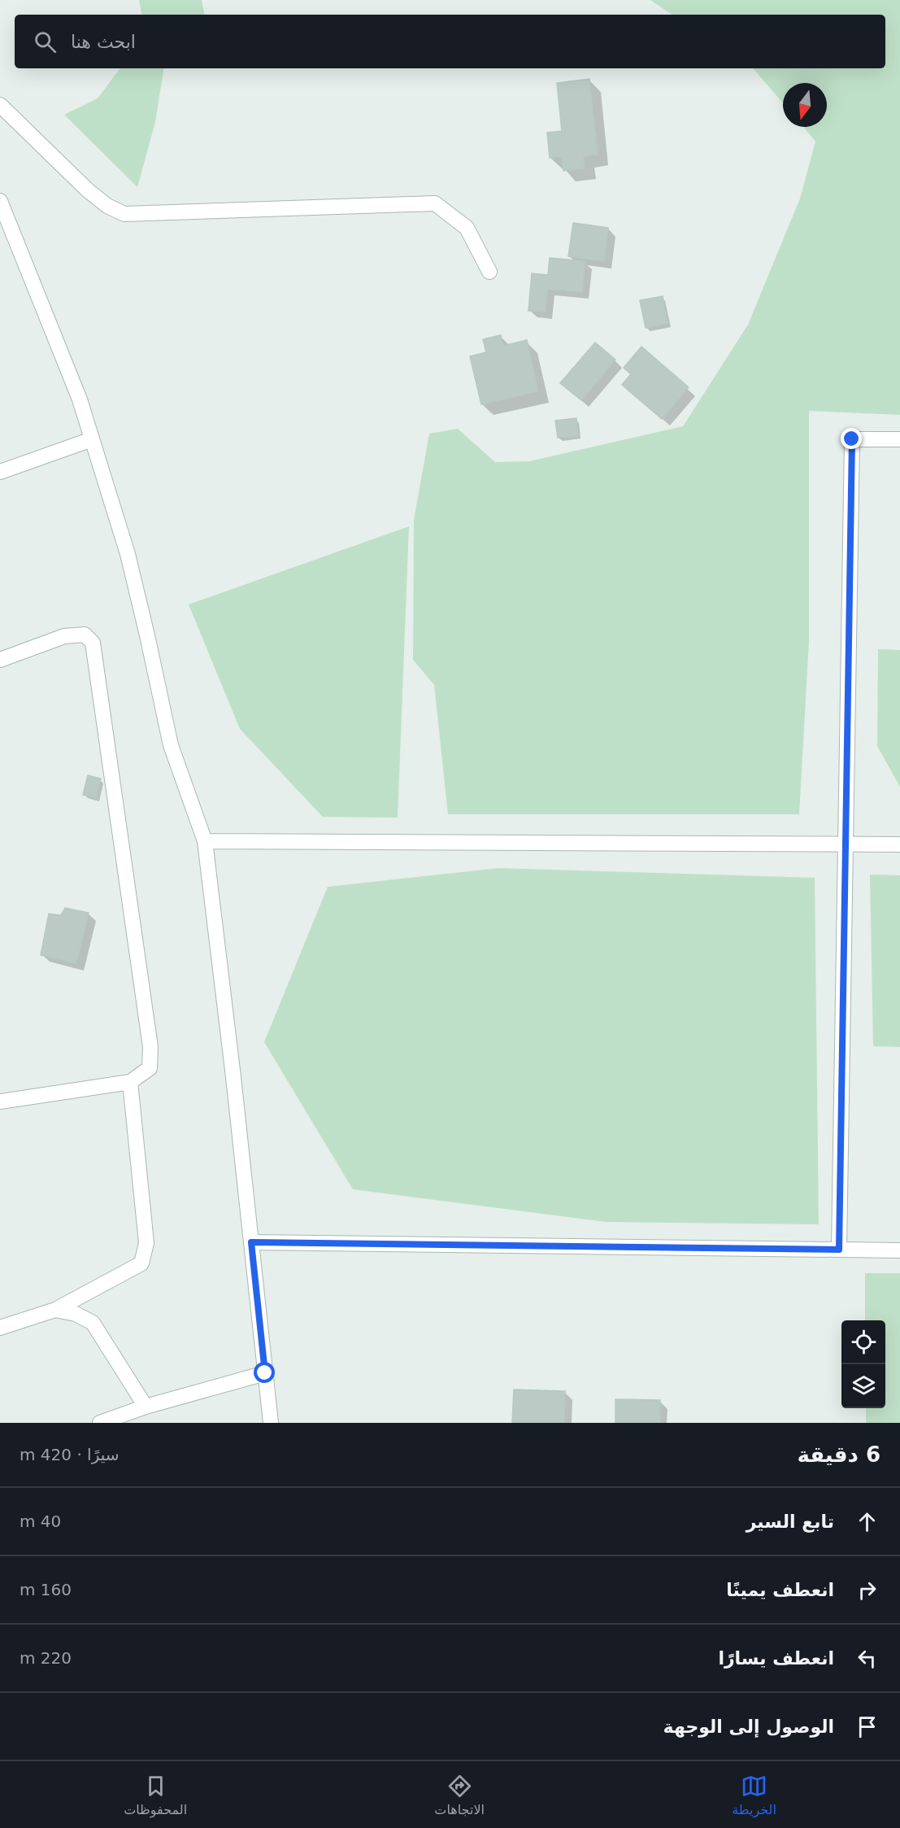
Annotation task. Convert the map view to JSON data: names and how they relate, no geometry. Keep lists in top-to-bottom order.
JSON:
{
  "north": "bottom",
  "page": {
    "search": "ابحث هنا",
    "heading": ["6 دقيقة", "سيرًا · 420 m"],
    "list": [
      ["تابع السير", "40 m"],
      ["انعطف يمينًا", "160 m"],
      ["انعطف يسارًا", "220 m"],
      "الوصول إلى الوجهة"
    ],
    "nav": ["الخريطة", "الاتجاهات", "المحفوظات"]
  }
}
